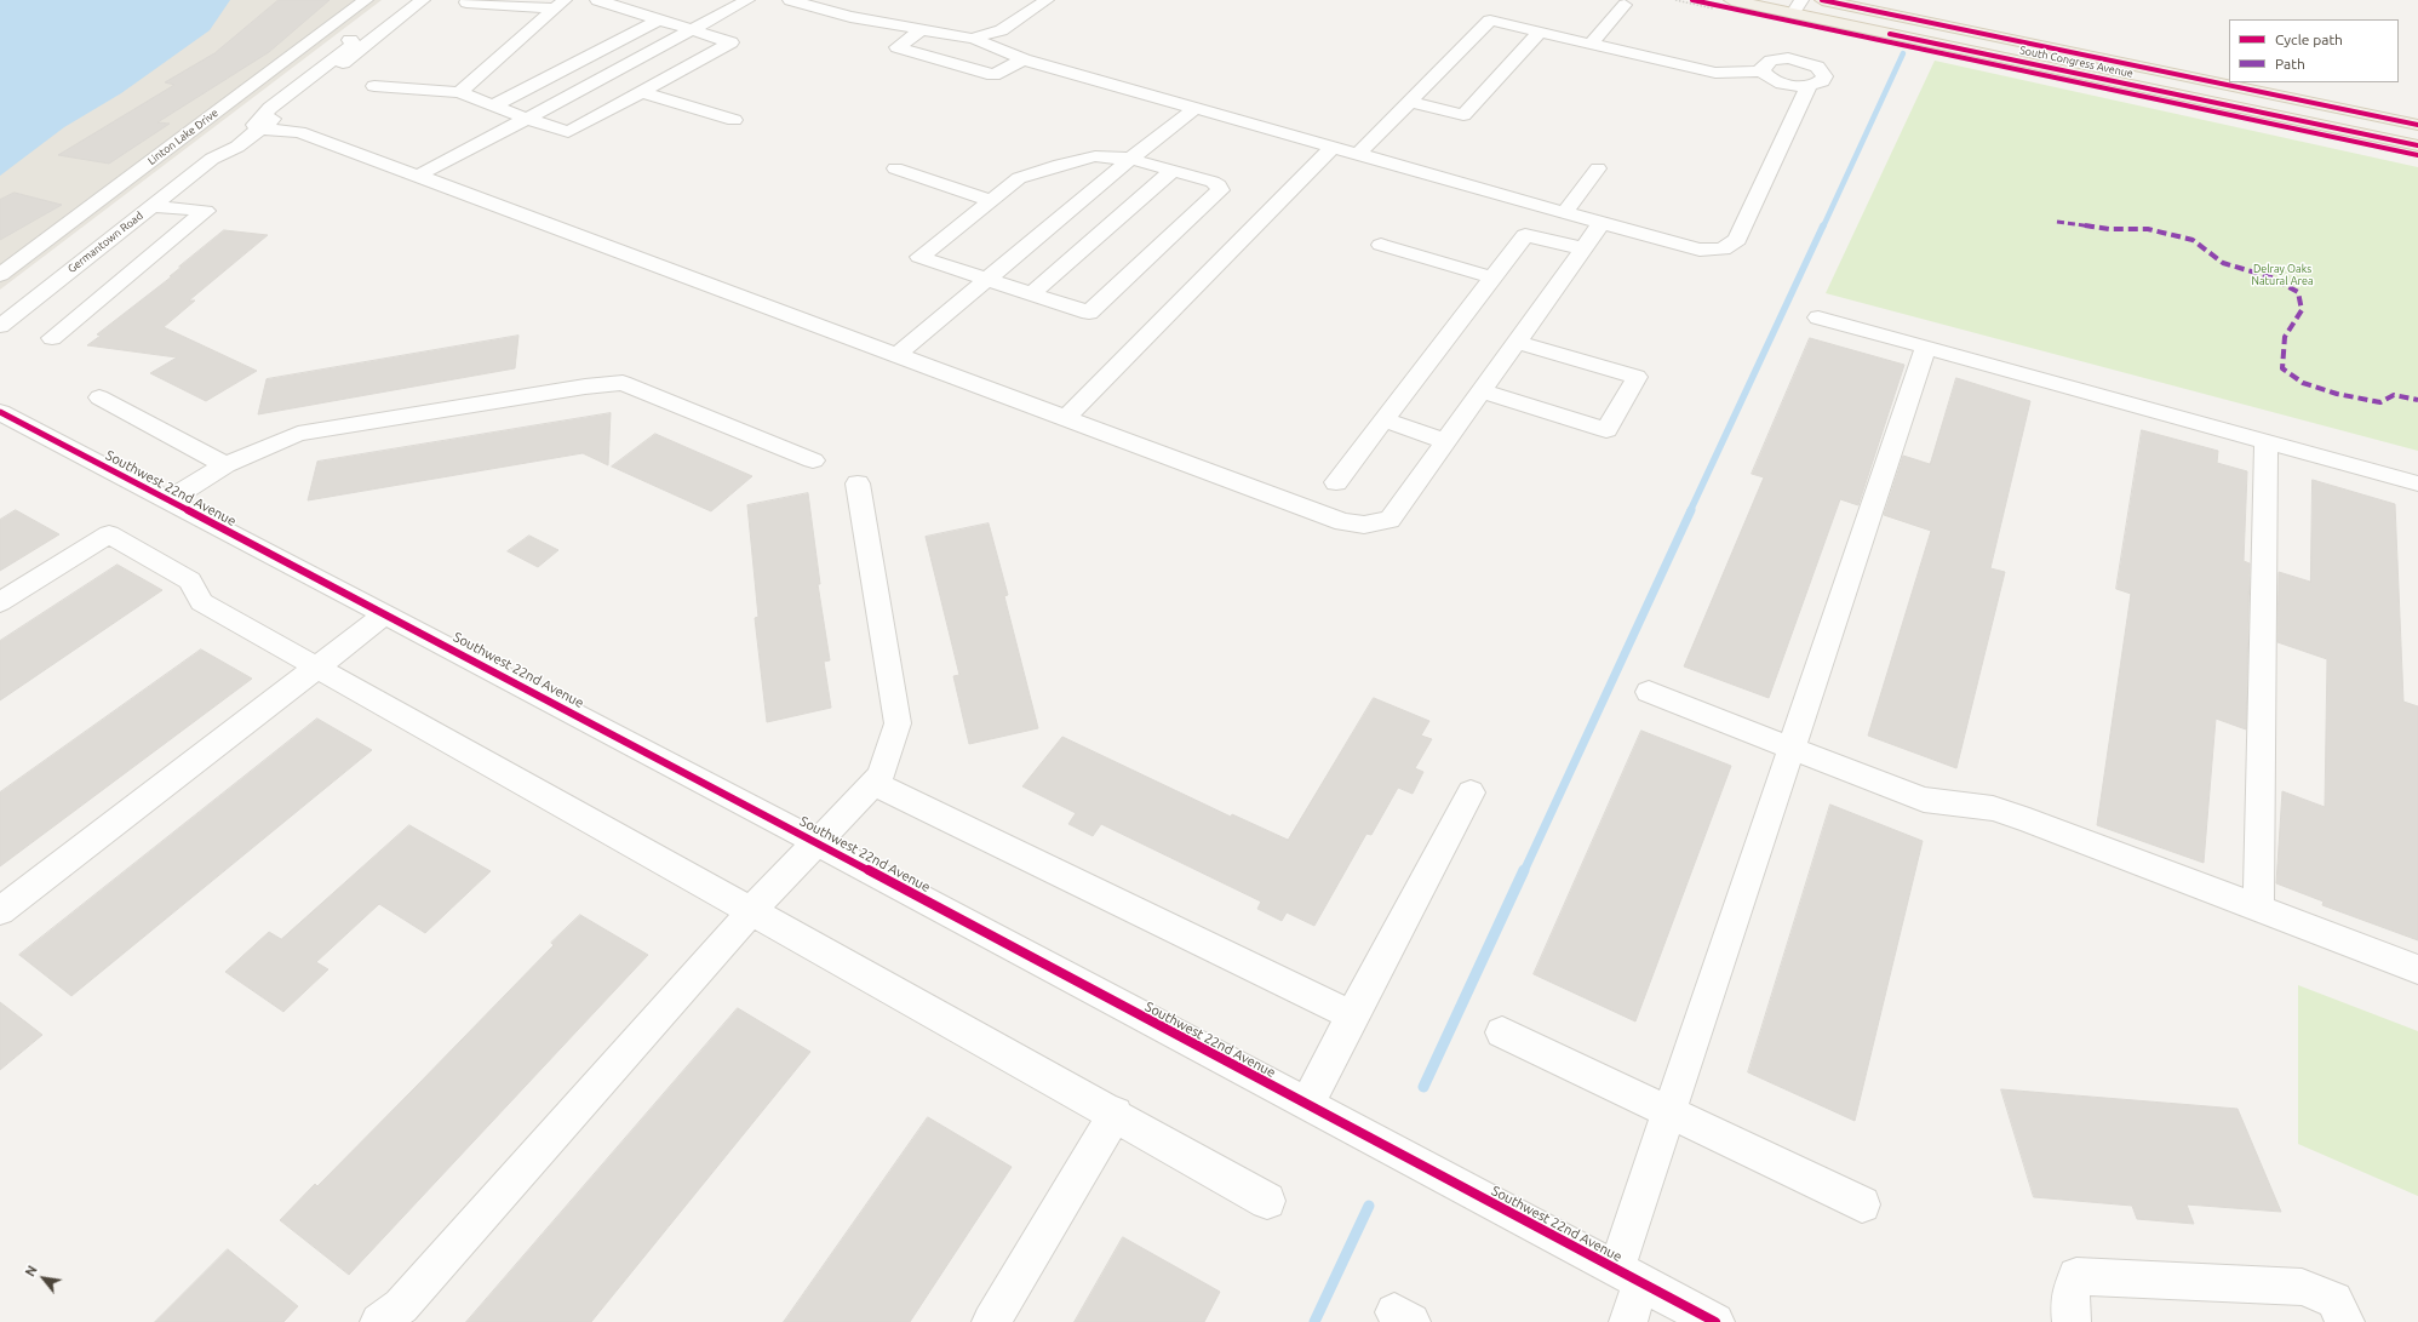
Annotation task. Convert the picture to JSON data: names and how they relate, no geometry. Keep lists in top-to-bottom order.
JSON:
{
  "streets": {
    "main road": ["South Congress Avenue"],
    "street": ["Linton Lake Drive", "Germantown Road", "Southwest 22nd Avenue"]
  },
  "parks": ["Delray Oaks Natural Area"],
  "legend": ["Cycle path", "Path"],
  "north": "top left"
}
